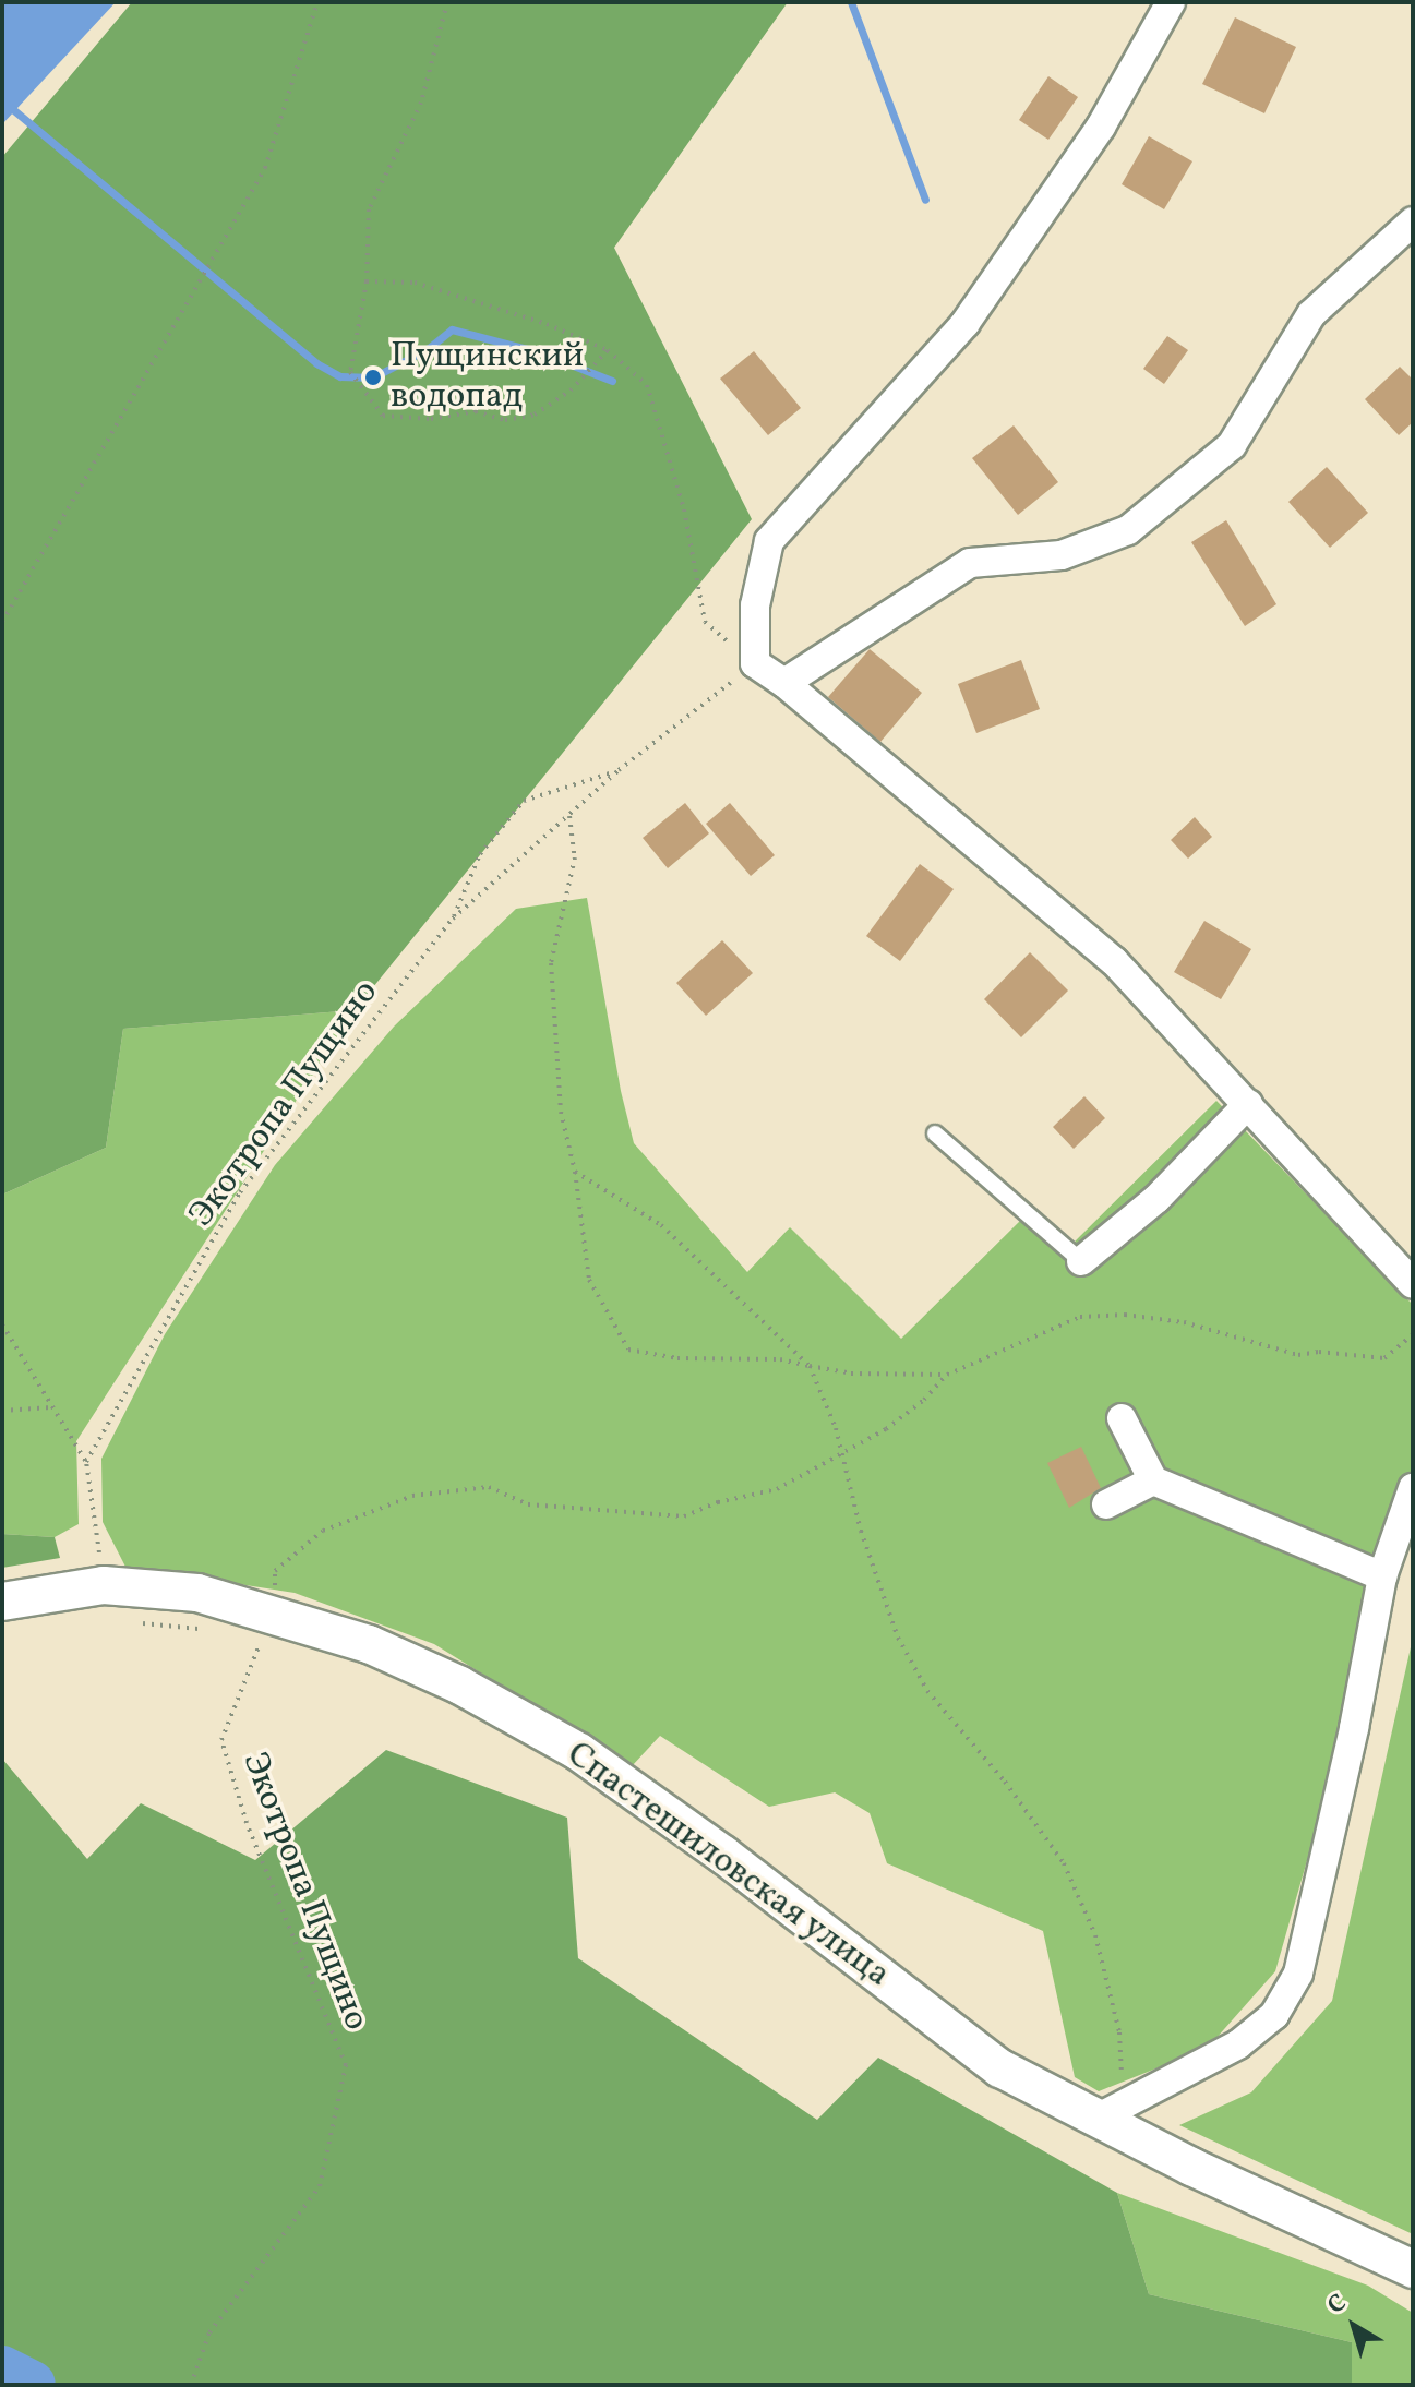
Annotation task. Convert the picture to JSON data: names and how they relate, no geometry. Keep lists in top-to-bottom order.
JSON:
{
  "streets": {
    "street": ["Спастешиловская улица"],
    "path": ["Экотропа Пущино"]
  },
  "crossings": [
    ["Экотропа Пущино", "Спастешиловская улица"]
  ],
  "places": ["Пущинский водопад"],
  "north": "top left"
}
